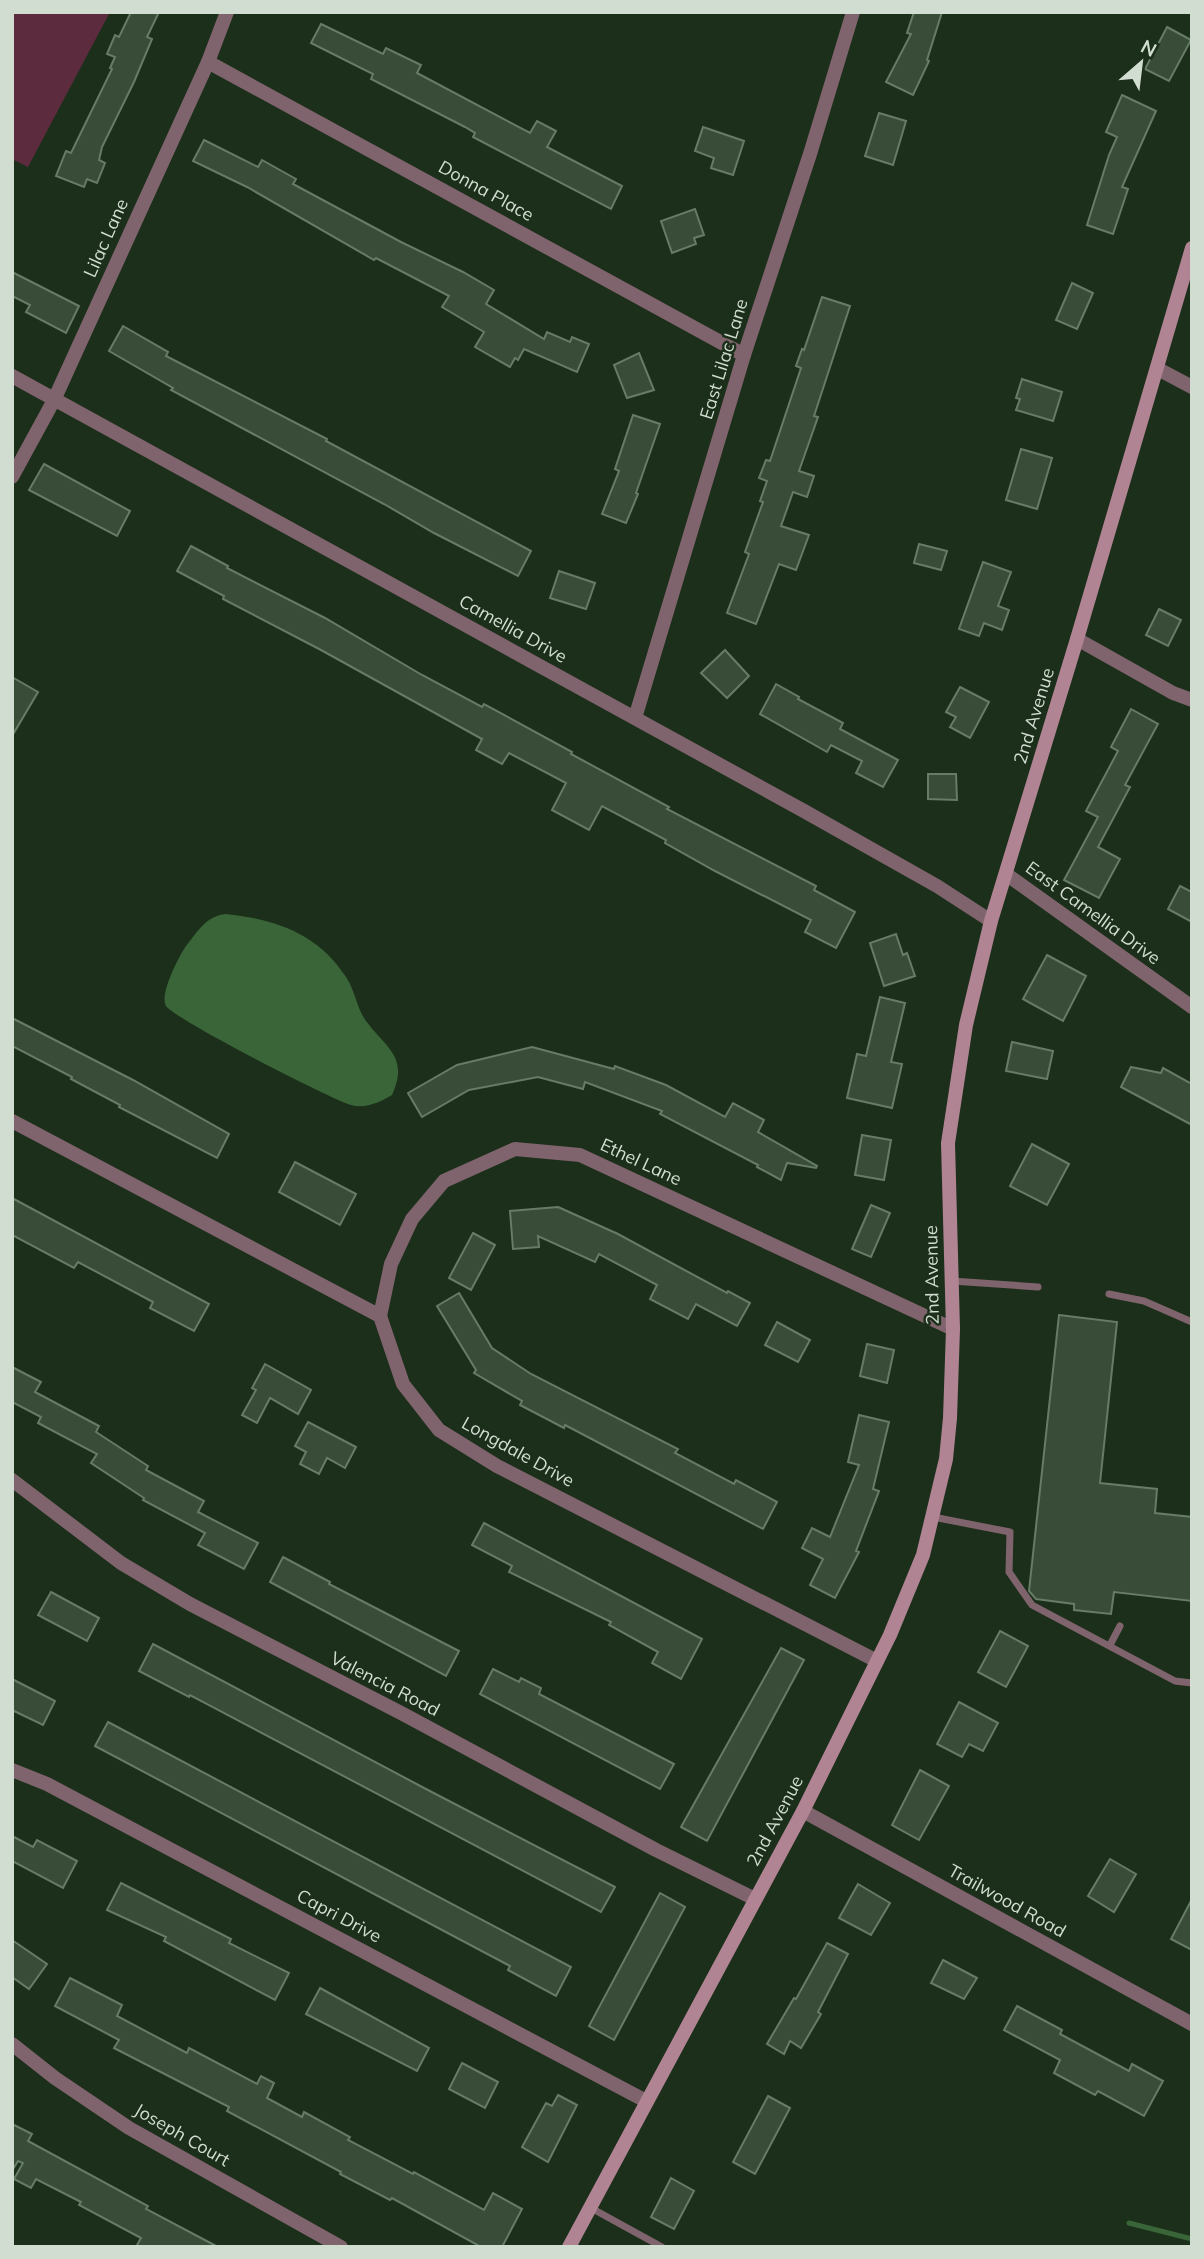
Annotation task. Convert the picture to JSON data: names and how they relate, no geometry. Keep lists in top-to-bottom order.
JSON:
{
  "streets": {
    "street": [
      "Donna Place",
      "Lilac Lane",
      "East Lilac Lane",
      "Camellia Drive",
      "2nd Avenue",
      "East Camellia Drive",
      "Ethel Lane",
      "Longdale Drive",
      "Valencia Road",
      "Trailwood Road",
      "Capri Drive",
      "Joseph Court"
    ]
  },
  "crossings": [
    ["Donna Place", "Lilac Lane"],
    ["Donna Place", "East Lilac Lane"],
    ["Lilac Lane", "Camellia Drive"],
    ["East Lilac Lane", "Camellia Drive"],
    ["Camellia Drive", "2nd Avenue"],
    ["2nd Avenue", "East Camellia Drive"],
    ["2nd Avenue", "Ethel Lane"],
    ["2nd Avenue", "Longdale Drive"],
    ["2nd Avenue", "Valencia Road"],
    ["2nd Avenue", "Trailwood Road"],
    ["2nd Avenue", "Capri Drive"],
    ["Ethel Lane", "Longdale Drive"]
  ],
  "north": "top right"
}
